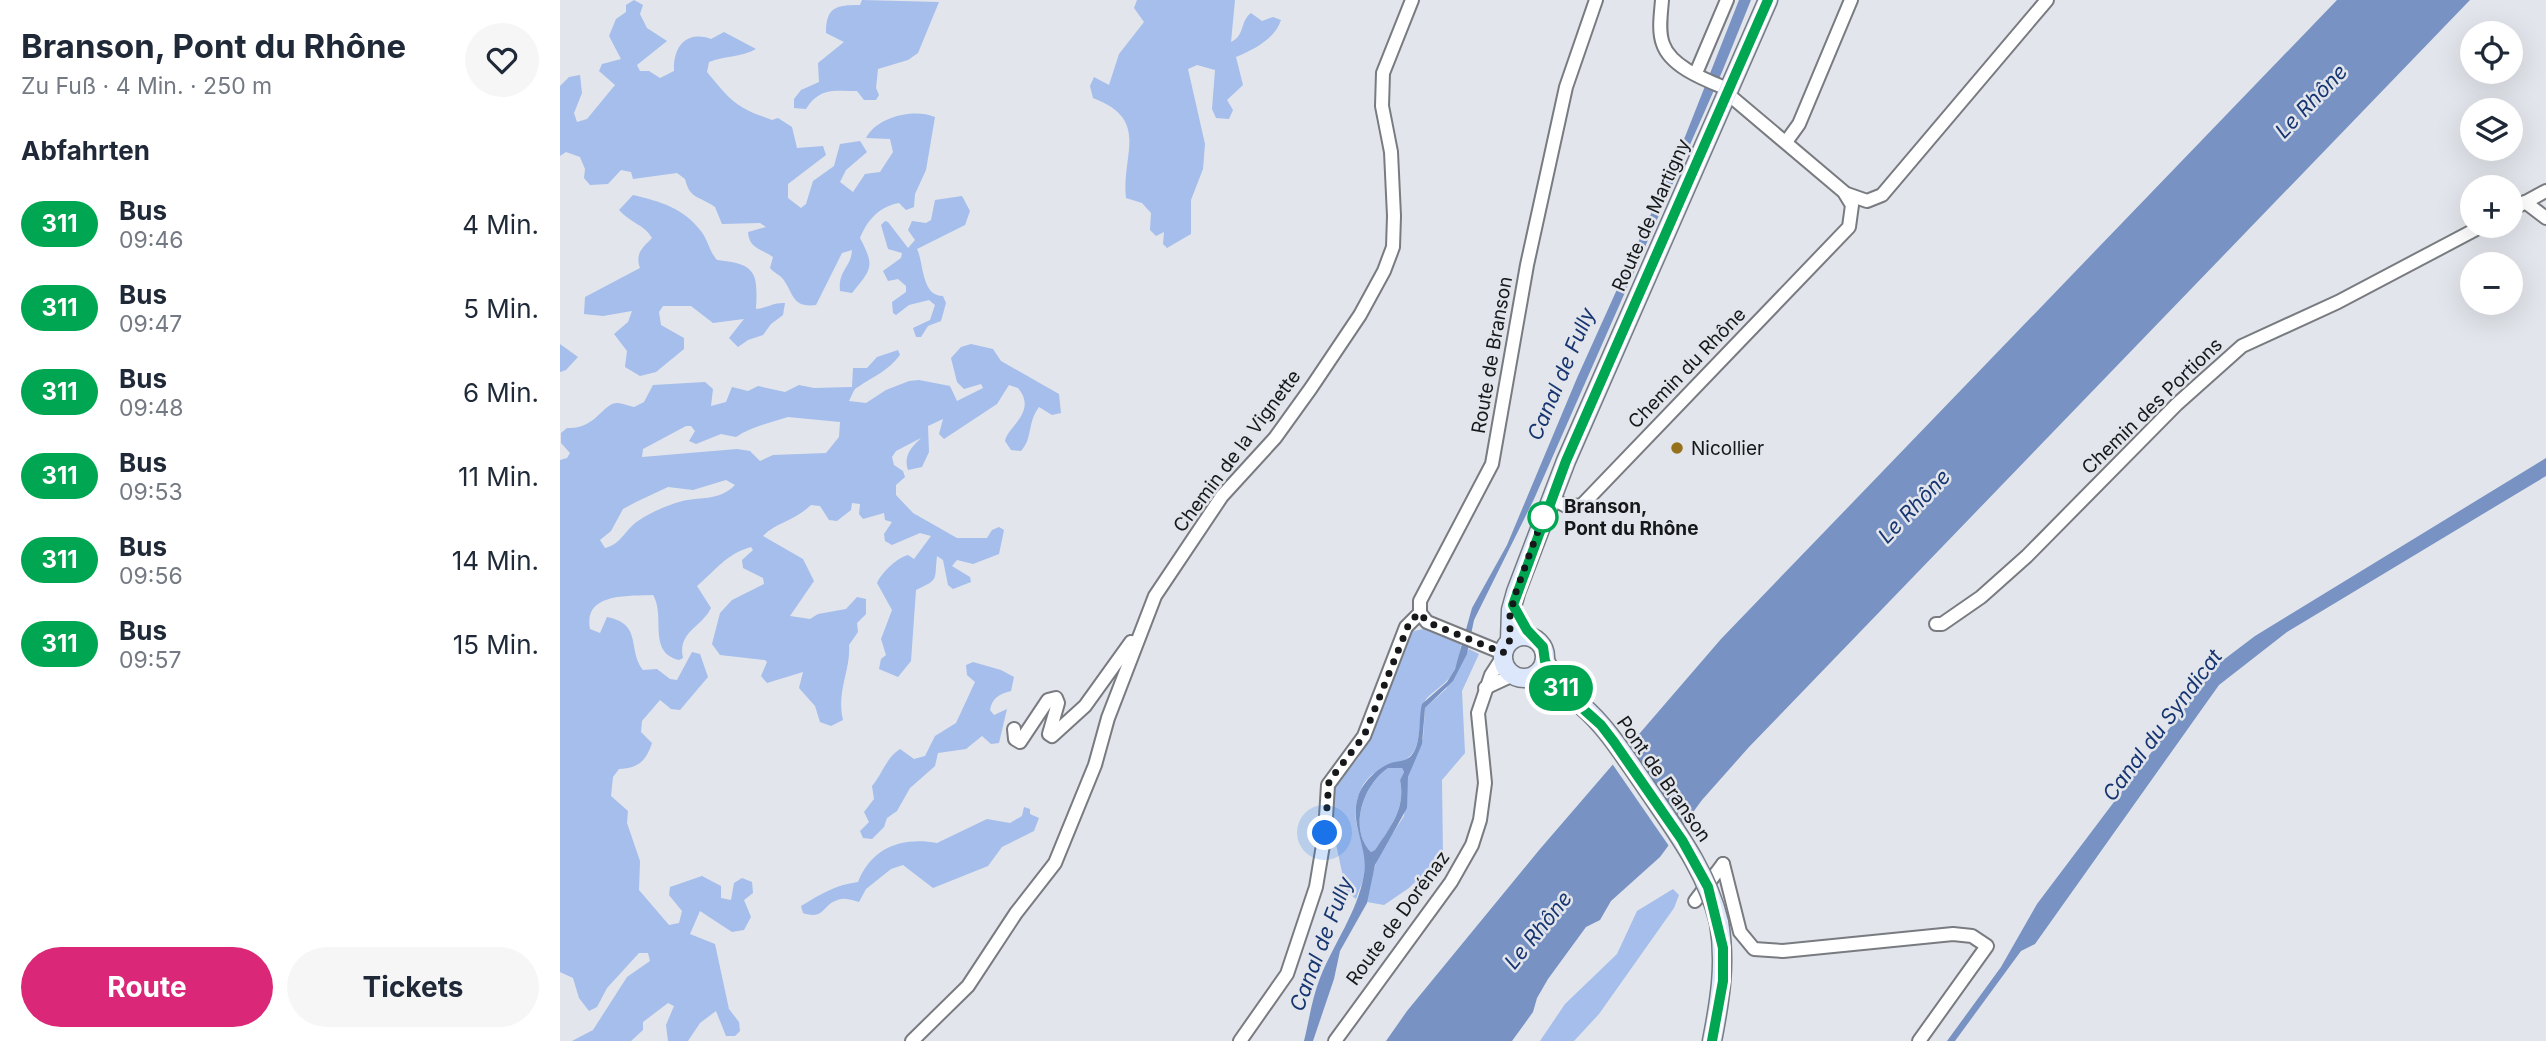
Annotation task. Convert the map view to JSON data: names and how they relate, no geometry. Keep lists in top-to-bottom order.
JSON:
{
  "streets": {
    "main road": ["Route de Martigny", "Pont de Branson"],
    "street": [
      "Route de Branson",
      "Chemin du Rhône",
      "Chemin des Portions",
      "Chemin de la Vignette",
      "Route de Dorénaz"
    ]
  },
  "crossings": [
    ["Route de Martigny", "Chemin du Rhône"],
    ["Route de Martigny", "Route de Dorénaz"]
  ],
  "water": ["Le Rhône", "Canal de Fully", "Canal du Syndicat"],
  "places": ["Nicollier", "Branson, Pont du Rhône"],
  "lines": ["bus line 311"],
  "page": {
    "heading": [
      ["Branson, Pont du Rhône", "Zu Fuß · 4 Min. · 250 m"],
      "Abfahrten"
    ],
    "on_map": "311",
    "map_buttons": ["+", "−"],
    "list": [
      {
        "mark": "311",
        "name": "Bus",
        "note": "09:46",
        "value": "4 Min."
      },
      {
        "mark": "311",
        "name": "Bus",
        "note": "09:47",
        "value": "5 Min."
      },
      {
        "mark": "311",
        "name": "Bus",
        "note": "09:48",
        "value": "6 Min."
      },
      {
        "mark": "311",
        "name": "Bus",
        "note": "09:53",
        "value": "11 Min."
      },
      {
        "mark": "311",
        "name": "Bus",
        "note": "09:56",
        "value": "14 Min."
      },
      {
        "mark": "311",
        "name": "Bus",
        "note": "09:57",
        "value": "15 Min."
      }
    ],
    "buttons": ["Route", "Tickets"]
  }
}
